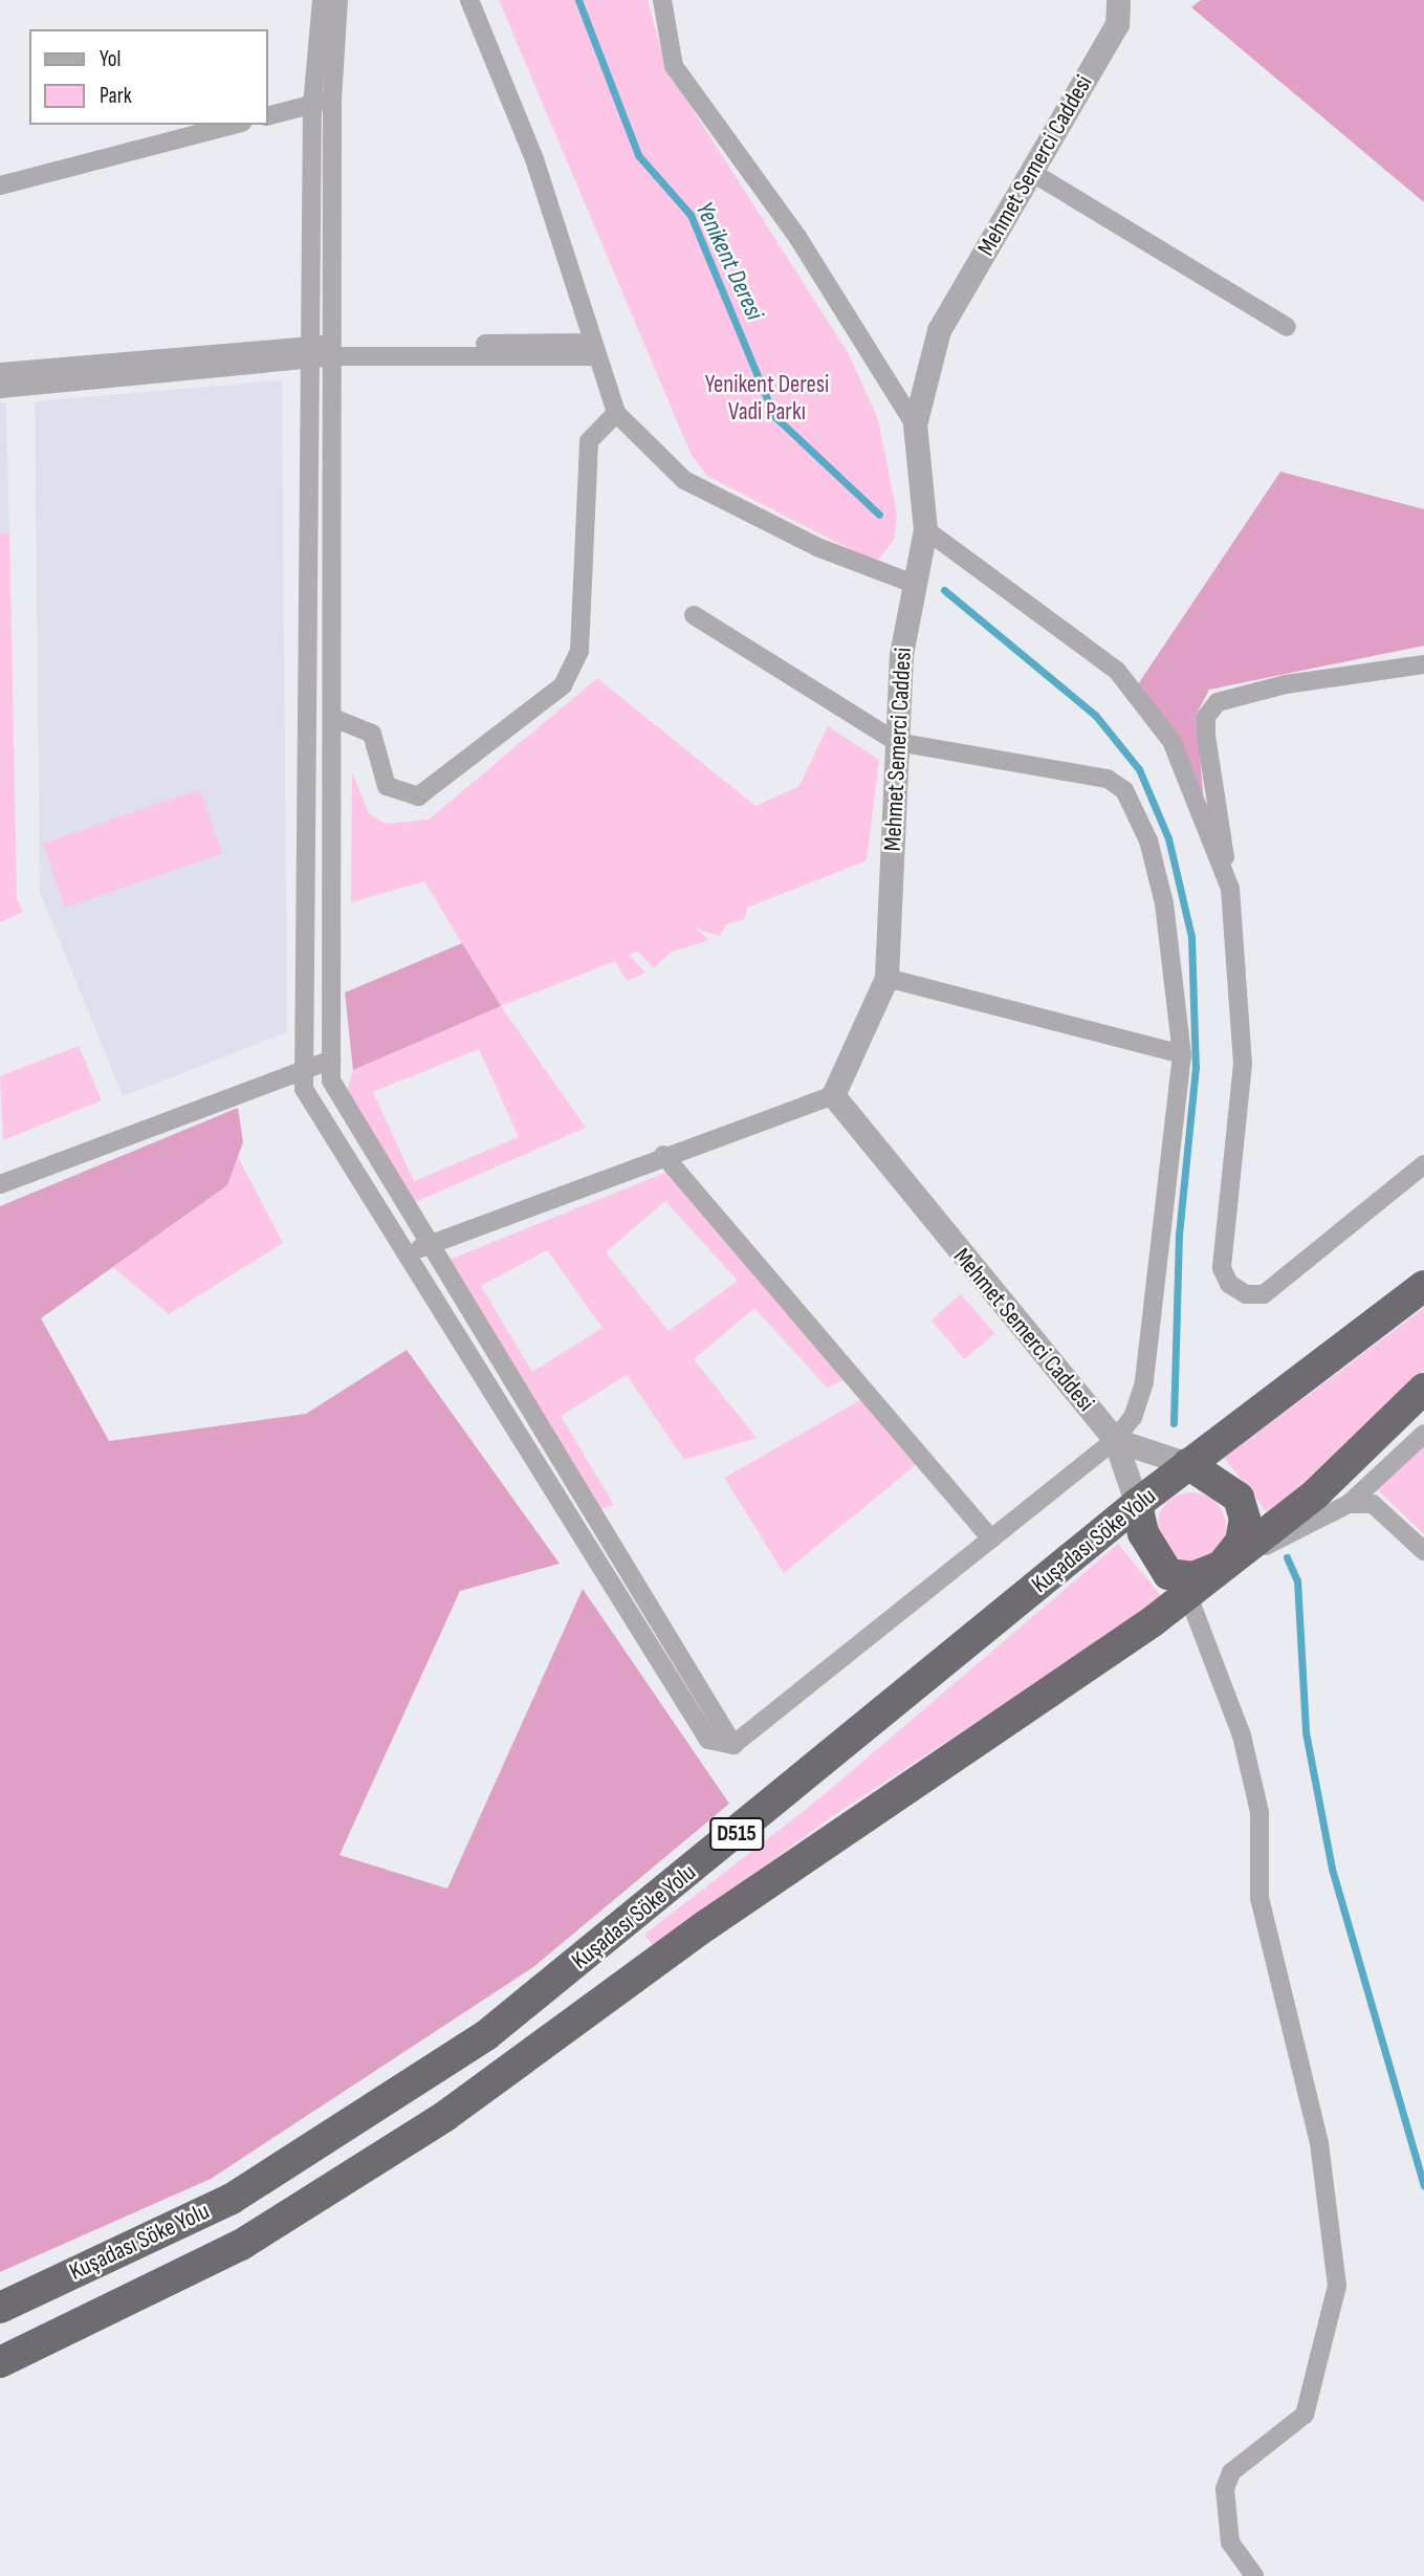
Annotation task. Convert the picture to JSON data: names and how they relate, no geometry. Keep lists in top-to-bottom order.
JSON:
{
  "streets": {
    "highway": ["Kuşadası Söke Yolu", "D515"],
    "street": ["Mehmet Semerci Caddesi"]
  },
  "crossings": [
    ["Mehmet Semerci Caddesi", "Kuşadası Söke Yolu"]
  ],
  "water": ["Yenikent Deresi"],
  "parks": ["Yenikent Deresi Vadi Parkı"],
  "legend": ["Yol", "Park"]
}
